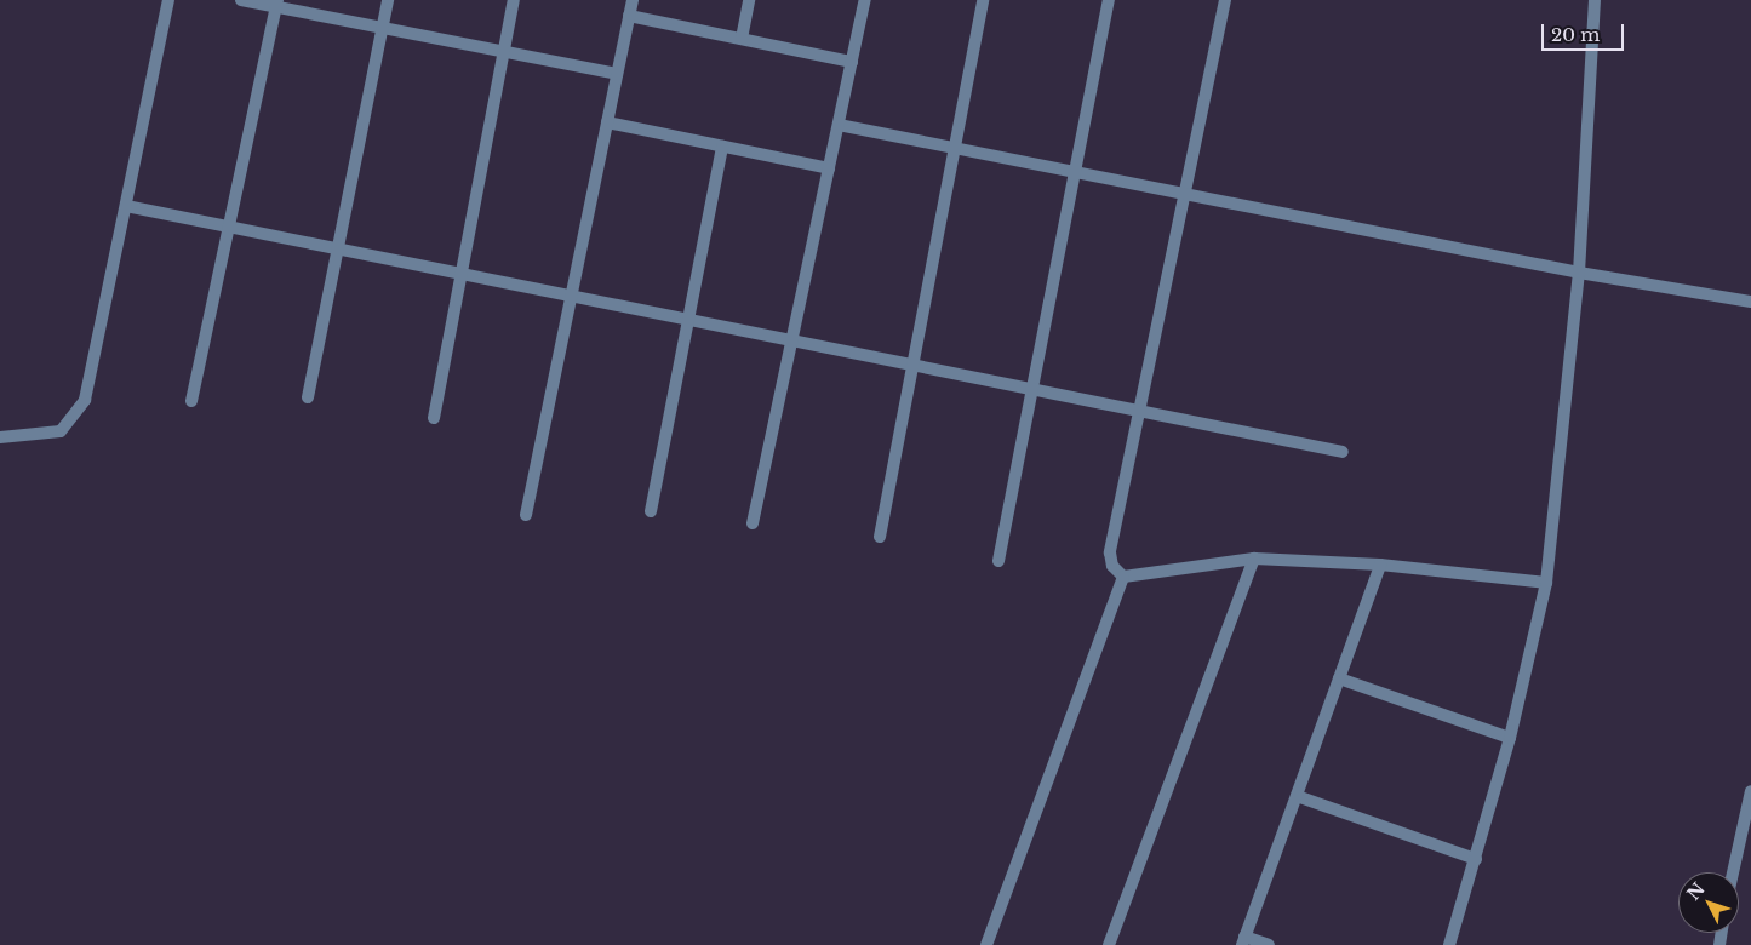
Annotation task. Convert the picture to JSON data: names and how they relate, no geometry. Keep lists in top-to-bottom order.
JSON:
{
  "scale_bar": "20 m",
  "north": "top left"
}
